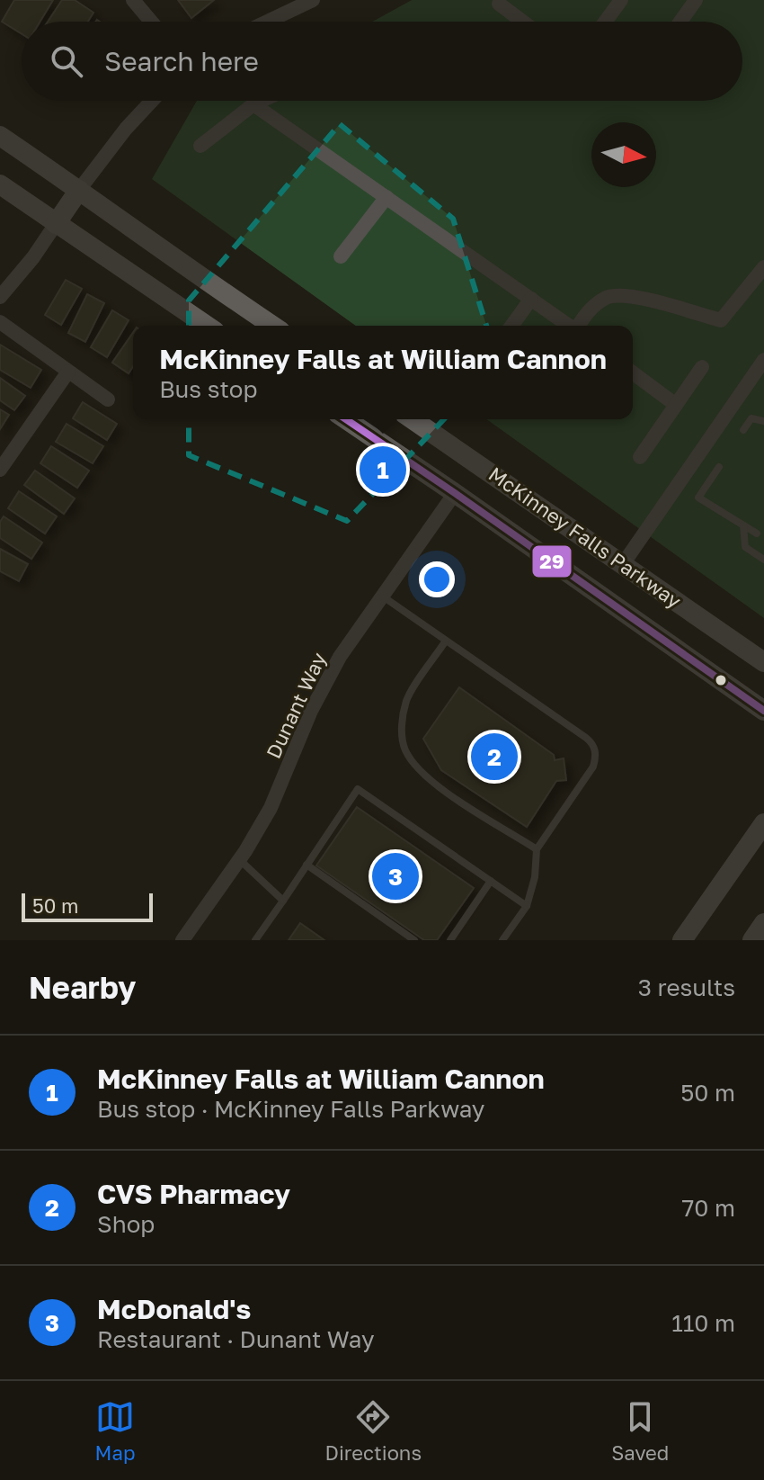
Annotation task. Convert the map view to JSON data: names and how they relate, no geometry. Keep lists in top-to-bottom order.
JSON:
{
  "streets": {
    "main road": ["McKinney Falls Parkway"],
    "street": ["Dunant Way"]
  },
  "crossings": [
    ["McKinney Falls Parkway", "Dunant Way"]
  ],
  "lines": ["transit line 29"],
  "scale_bar": "50 m",
  "north": "right",
  "page": {
    "search": "Search here",
    "popup": ["McKinney Falls at William Cannon", "Bus stop"],
    "pins": ["1", "2", "3"],
    "scale": "50 m",
    "heading": ["Nearby", "3 results"],
    "list": [
      {
        "mark": "1",
        "name": "McKinney Falls at William Cannon",
        "note": "Bus stop · McKinney Falls Parkway",
        "value": "50 m"
      },
      {
        "mark": "2",
        "name": "CVS Pharmacy",
        "note": "Shop",
        "value": "70 m"
      },
      {
        "mark": "3",
        "name": "McDonald's",
        "note": "Restaurant · Dunant Way",
        "value": "110 m"
      }
    ],
    "nav": ["Map", "Directions", "Saved"]
  }
}
